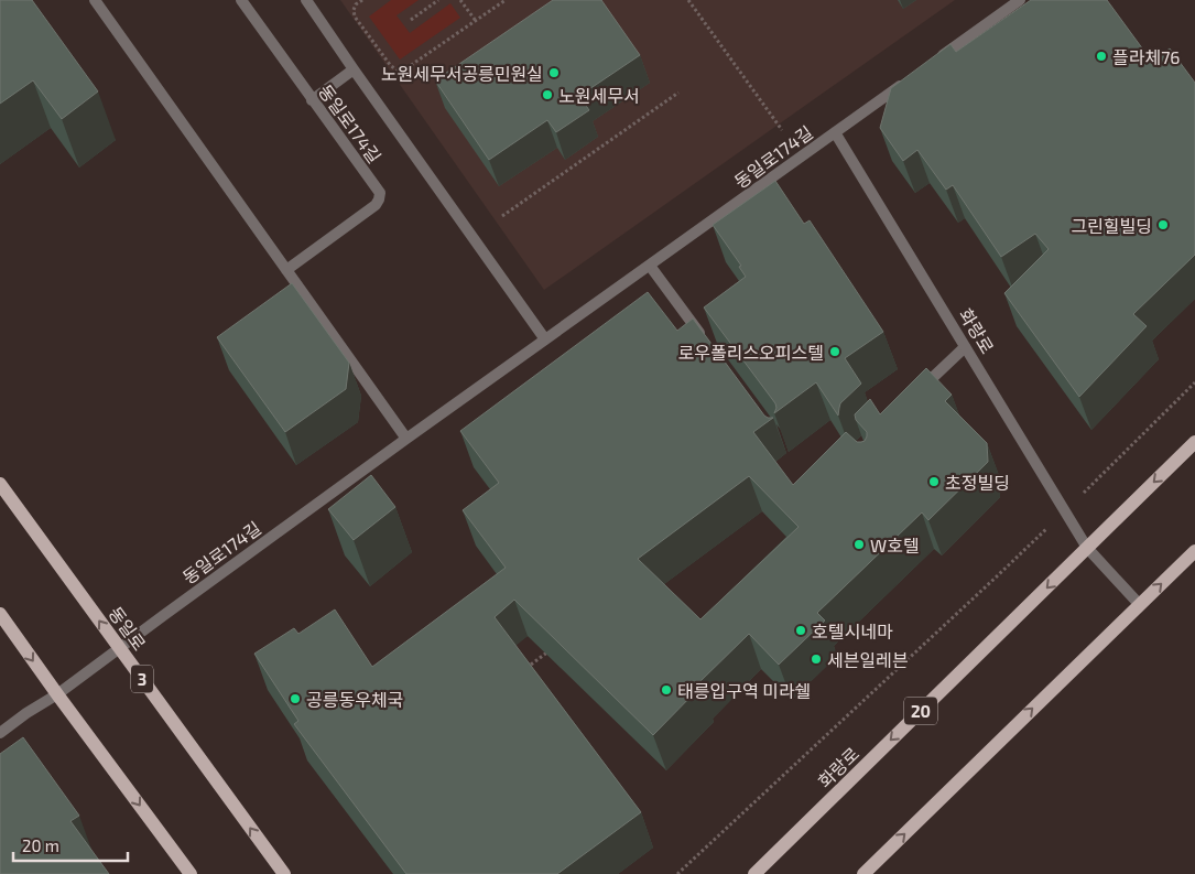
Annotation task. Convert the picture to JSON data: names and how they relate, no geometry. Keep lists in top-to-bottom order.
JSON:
{
  "streets": {
    "main road": [
      "화랑로",
      "동일로",
      "3",
      "20"
    ],
    "street": ["동일로174길"]
  },
  "crossings": [
    ["동일로174길", "화랑로"],
    ["동일로174길", "동일로"]
  ],
  "one_way": ["화랑로"],
  "places": [
    "플라체76",
    "노원세무서공릉민원실",
    "노원세무서",
    "그린힐빌딩",
    "로우폴리스오피스텔",
    "초정빌딩",
    "W호텔",
    "호텔시네마",
    "세븐일레븐",
    "태릉입구역 미라쉘",
    "공릉동우체국"
  ],
  "scale_bar": "20 m"
}
